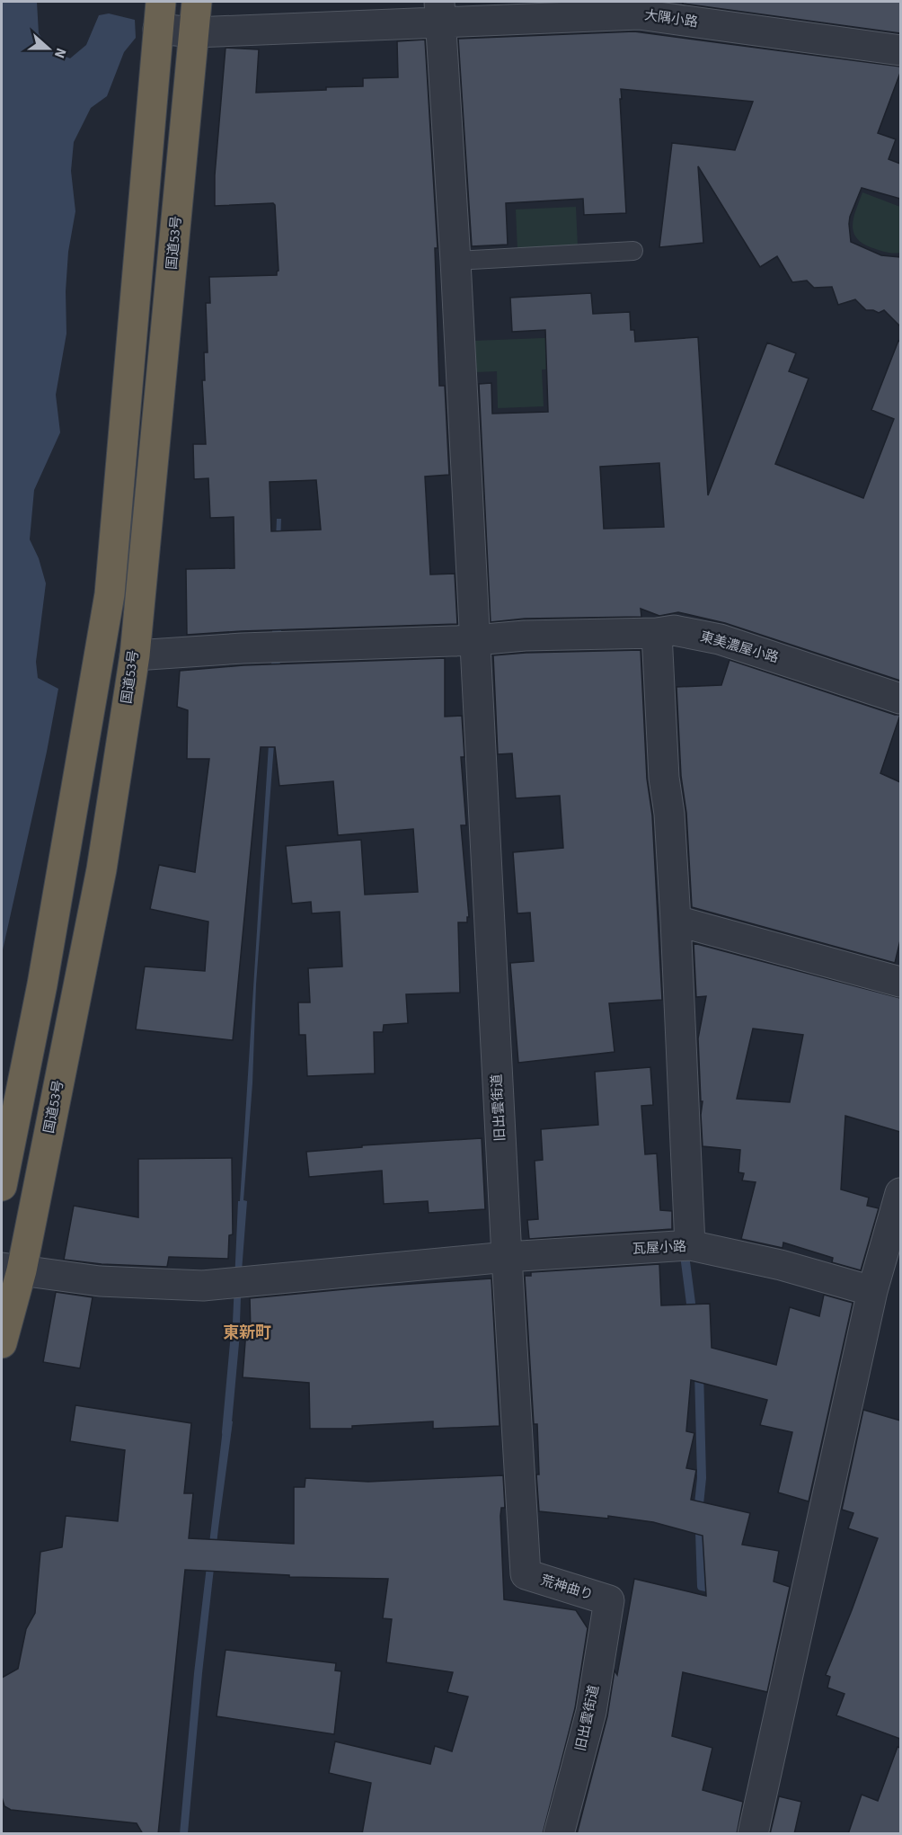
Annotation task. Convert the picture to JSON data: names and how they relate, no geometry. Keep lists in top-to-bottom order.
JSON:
{
  "streets": {
    "highway": ["国道53号"],
    "street": [
      "大隅小路",
      "東美濃屋小路",
      "旧出雲街道",
      "瓦屋小路",
      "荒神曲り"
    ]
  },
  "crossings": [
    ["大隅小路", "国道53号"],
    ["大隅小路", "旧出雲街道"],
    ["国道53号", "東美濃屋小路"],
    ["国道53号", "瓦屋小路"],
    ["東美濃屋小路", "旧出雲街道"],
    ["旧出雲街道", "瓦屋小路"],
    ["旧出雲街道", "荒神曲り"]
  ],
  "districts": ["東新町"],
  "north": "right"
}
